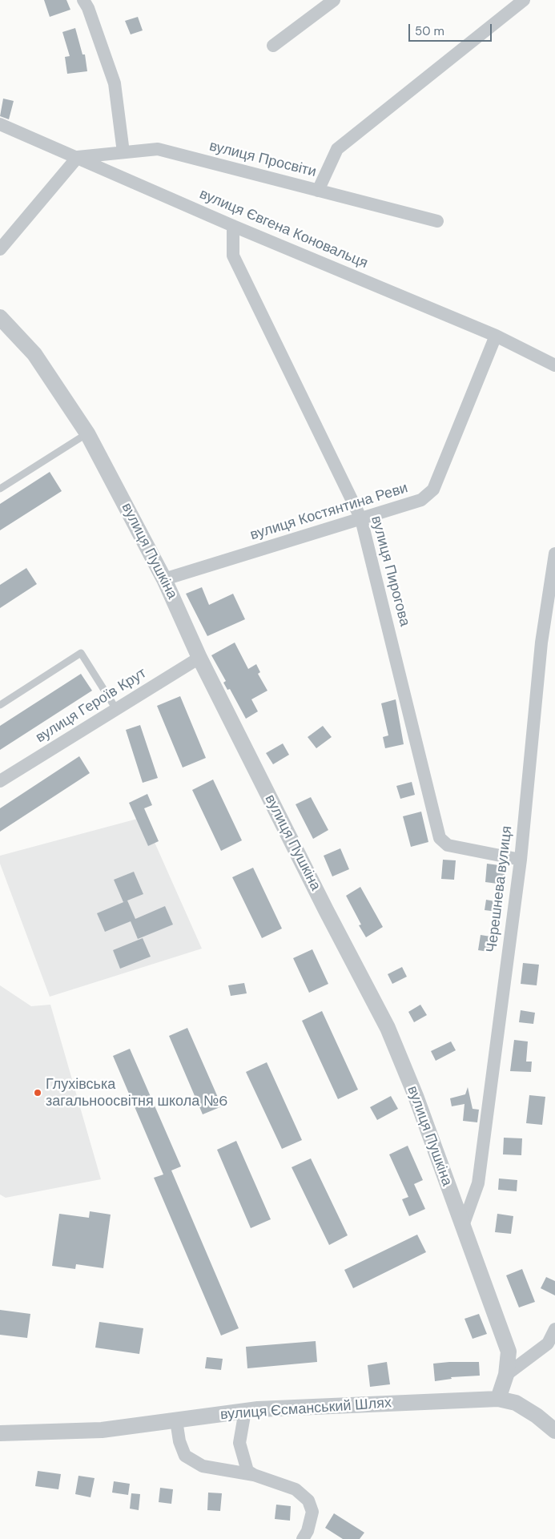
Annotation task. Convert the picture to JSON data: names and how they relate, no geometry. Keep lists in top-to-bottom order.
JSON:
{
  "streets": {
    "street": [
      "вулиця Просвіти",
      "вулиця Євгена Коновальця",
      "вулиця Костянтина Реви",
      "вулиця Пушкіна",
      "вулиця Пирогова",
      "вулиця Героїв Крут",
      "Черешнева вулиця",
      "вулиця Єсманський Шлях"
    ]
  },
  "crossings": [
    ["вулиця Просвіти", "вулиця Євгена Коновальця"],
    ["вулиця Євгена Коновальця", "вулиця Костянтина Реви"],
    ["вулиця Євгена Коновальця", "вулиця Пирогова"],
    ["вулиця Костянтина Реви", "вулиця Пушкіна"],
    ["вулиця Костянтина Реви", "вулиця Пирогова"],
    ["вулиця Пушкіна", "вулиця Героїв Крут"],
    ["вулиця Пушкіна", "Черешнева вулиця"],
    ["вулиця Пушкіна", "вулиця Єсманський Шлях"],
    ["вулиця Пирогова", "Черешнева вулиця"]
  ],
  "places": ["Глухівська загальноосвітня школа №6"],
  "scale_bar": "50 m"
}
